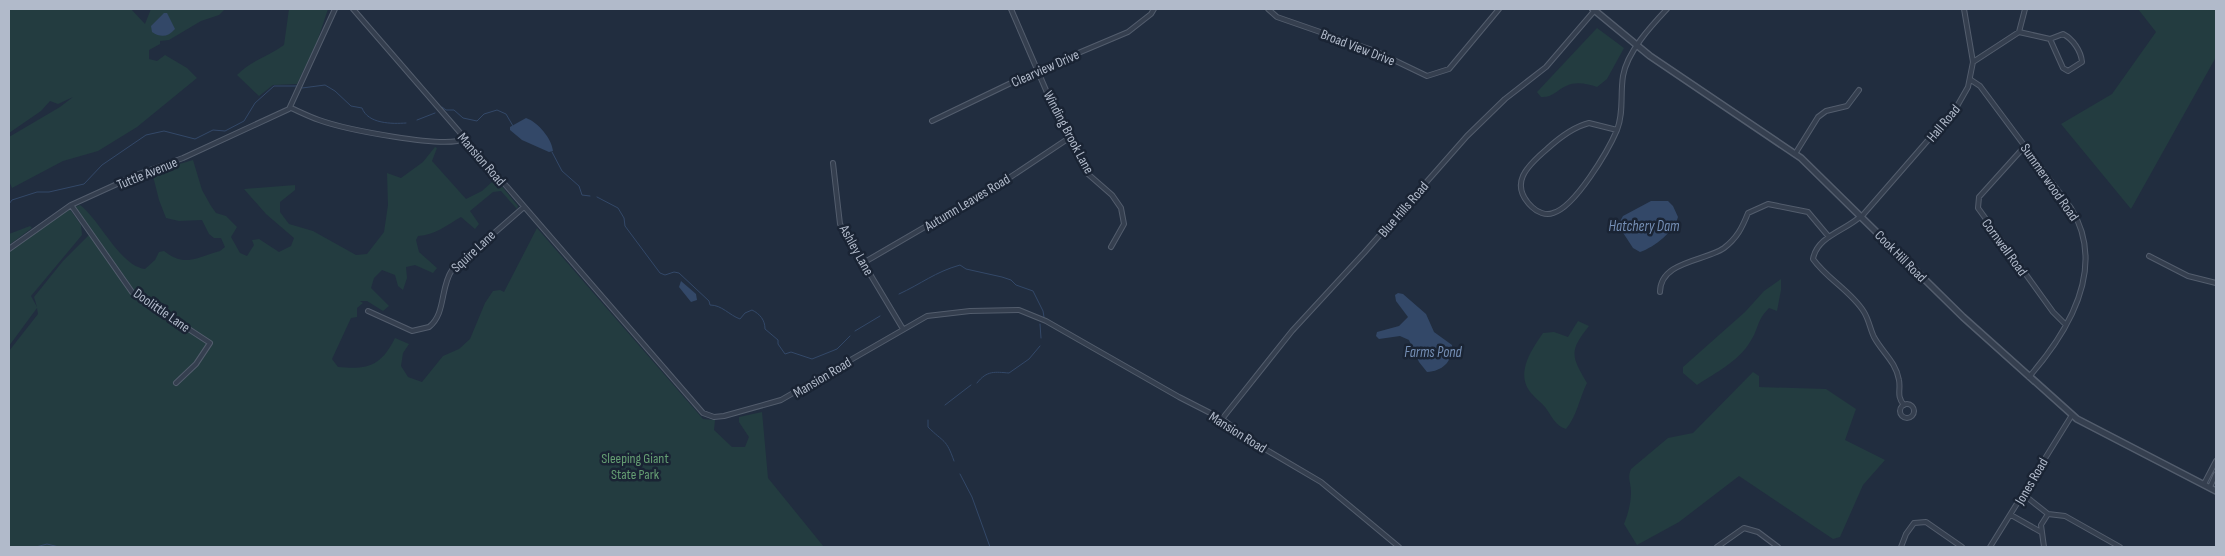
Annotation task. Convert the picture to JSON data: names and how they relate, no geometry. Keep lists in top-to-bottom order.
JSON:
{
  "streets": {
    "street": [
      "Broad View Drive",
      "Clearview Drive",
      "Hall Road",
      "Winding Brook Lane",
      "Mansion Road",
      "Tuttle Avenue",
      "Summerwood Road",
      "Autumn Leaves Road",
      "Blue Hills Road",
      "Cornwell Road",
      "Ashley Lane",
      "Squire Lane",
      "Cook Hill Road",
      "Doolittle Lane",
      "Jones Road"
    ]
  },
  "crossings": [
    ["Clearview Drive", "Winding Brook Lane"],
    ["Hall Road", "Summerwood Road"],
    ["Hall Road", "Cook Hill Road"],
    ["Winding Brook Lane", "Autumn Leaves Road"],
    ["Mansion Road", "Blue Hills Road"],
    ["Mansion Road", "Ashley Lane"],
    ["Mansion Road", "Squire Lane"],
    ["Tuttle Avenue", "Doolittle Lane"],
    ["Summerwood Road", "Cornwell Road"],
    ["Summerwood Road", "Cook Hill Road"],
    ["Autumn Leaves Road", "Ashley Lane"],
    ["Blue Hills Road", "Cook Hill Road"],
    ["Cook Hill Road", "Jones Road"]
  ],
  "water": ["Hatchery Dam", "Farms Pond"],
  "parks": ["Sleeping Giant State Park"]
}
